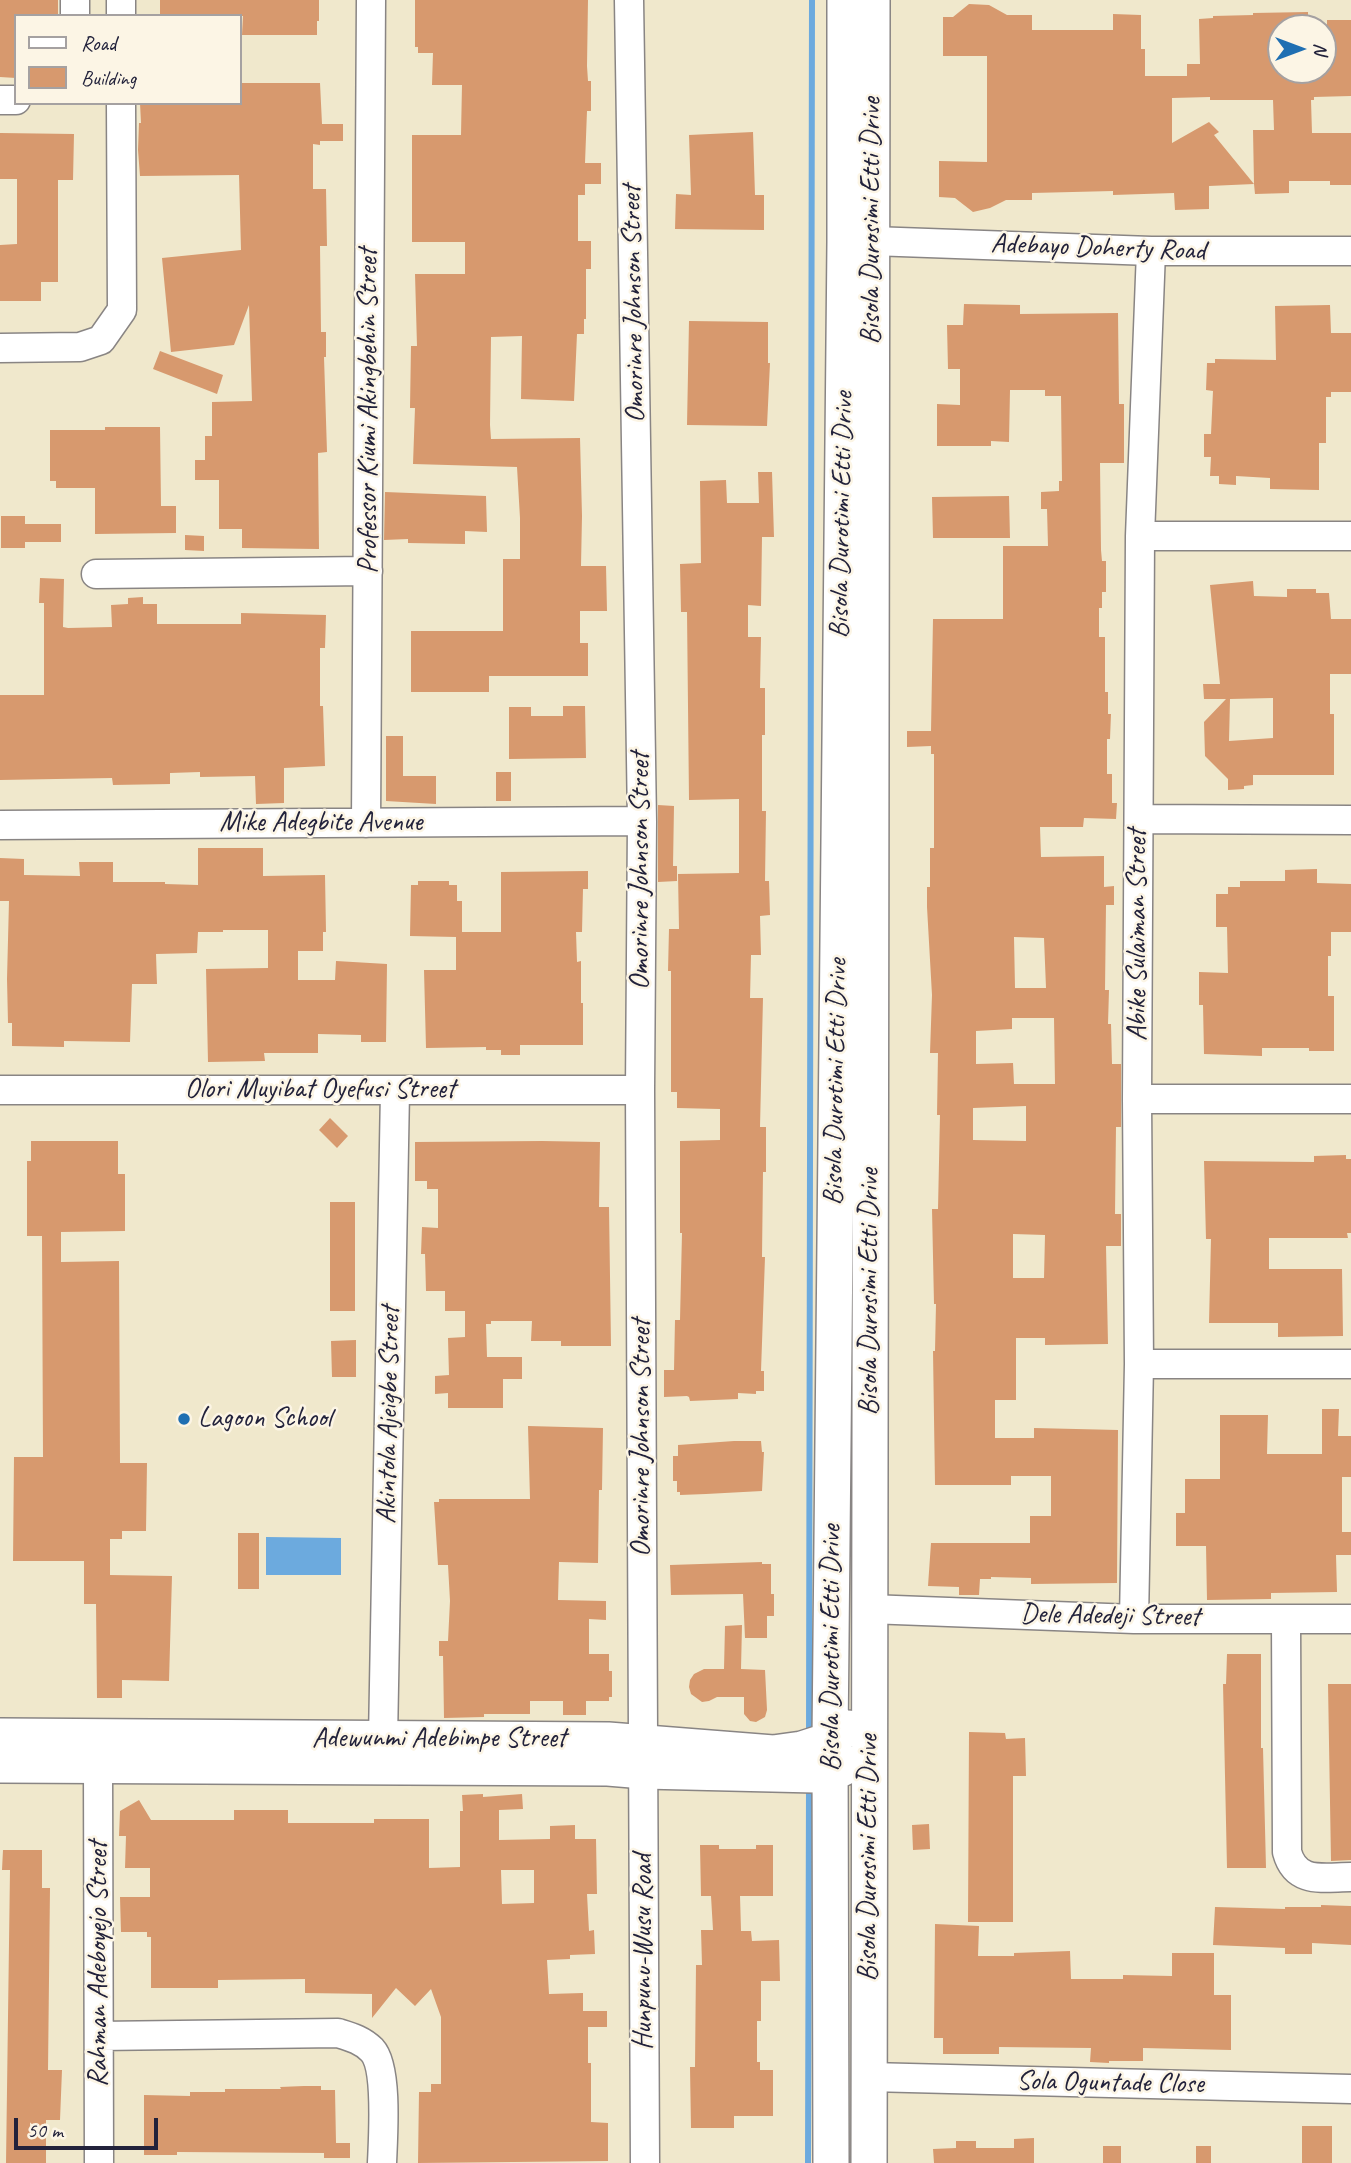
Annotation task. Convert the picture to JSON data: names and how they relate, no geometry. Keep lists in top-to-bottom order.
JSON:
{
  "streets": {
    "main road": ["Bisola Durosimi Etti Drive", "Bisola Durotimi Etti Drive", "Adewunmi Adebimpe Street"],
    "street": [
      "Adebayo Doherty Road",
      "Omorinre Johnson Street",
      "Professor Kiumi Akingbehin Street",
      "Mike Adegbite Avenue",
      "Abike Sulaiman Street",
      "Olori Muyibat Oyefusi Street",
      "Akintola Ajeigbe Street",
      "Dele Adedeji Street",
      "Hunpunu-Wusu Road",
      "Rahman Adeboyejo Street",
      "Sola Oguntade Close"
    ]
  },
  "crossings": [
    ["Bisola Durosimi Etti Drive", "Adebayo Doherty Road"],
    ["Bisola Durosimi Etti Drive", "Bisola Durotimi Etti Drive"],
    ["Bisola Durosimi Etti Drive", "Dele Adedeji Street"],
    ["Bisola Durosimi Etti Drive", "Adewunmi Adebimpe Street"],
    ["Bisola Durosimi Etti Drive", "Sola Oguntade Close"],
    ["Adebayo Doherty Road", "Bisola Durotimi Etti Drive"],
    ["Adebayo Doherty Road", "Abike Sulaiman Street"],
    ["Omorinre Johnson Street", "Mike Adegbite Avenue"],
    ["Omorinre Johnson Street", "Olori Muyibat Oyefusi Street"],
    ["Omorinre Johnson Street", "Adewunmi Adebimpe Street"],
    ["Omorinre Johnson Street", "Hunpunu-Wusu Road"],
    ["Professor Kiumi Akingbehin Street", "Mike Adegbite Avenue"],
    ["Bisola Durotimi Etti Drive", "Adewunmi Adebimpe Street"],
    ["Abike Sulaiman Street", "Dele Adedeji Street"],
    ["Olori Muyibat Oyefusi Street", "Akintola Ajeigbe Street"],
    ["Akintola Ajeigbe Street", "Adewunmi Adebimpe Street"],
    ["Adewunmi Adebimpe Street", "Hunpunu-Wusu Road"],
    ["Adewunmi Adebimpe Street", "Rahman Adeboyejo Street"]
  ],
  "places": ["Lagoon School"],
  "legend": ["Road", "Building"],
  "scale_bar": "50 m",
  "north": "right"
}
